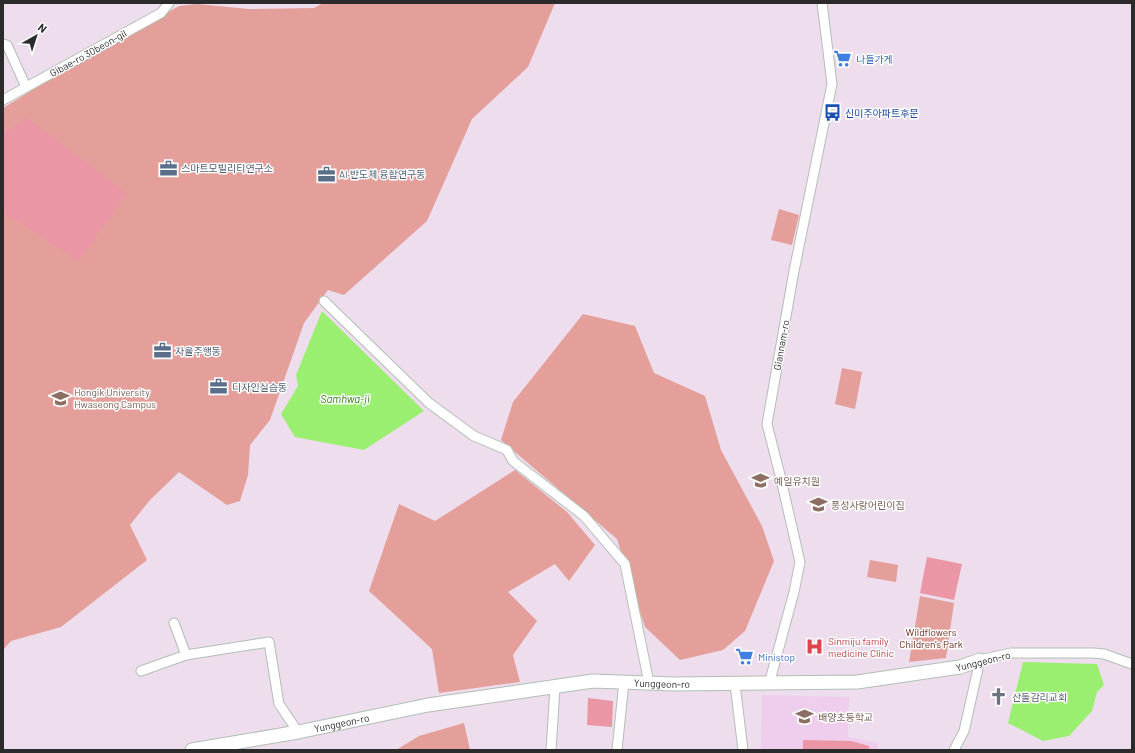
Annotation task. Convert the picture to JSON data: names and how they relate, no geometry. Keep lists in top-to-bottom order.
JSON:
{
  "streets": {
    "street": ["Gibae-ro 30beon-gil", "Giannam-ro", "Yunggeon-ro"]
  },
  "crossings": [
    ["Giannam-ro", "Yunggeon-ro"]
  ],
  "water": ["Samhwa-ji"],
  "parks": ["Wildflowers Children's Park"],
  "places": {
    "supermarket": ["나들가게", "Ministop"],
    "bus stop": ["신미주아파트후문"],
    "office": [
      "스마트모빌리티연구소",
      "AI·반도체 융합연구동",
      "자율주행동",
      "디자인실습동"
    ],
    "school or university": [
      "Hongik University Hwaseong Campus",
      "예일유치원",
      "풍성사랑어린이집",
      "배양초등학교"
    ],
    "hospital": ["Sinmiju family medicine Clinic"],
    "church": ["산돌감리교회"]
  },
  "north": "top right"
}
